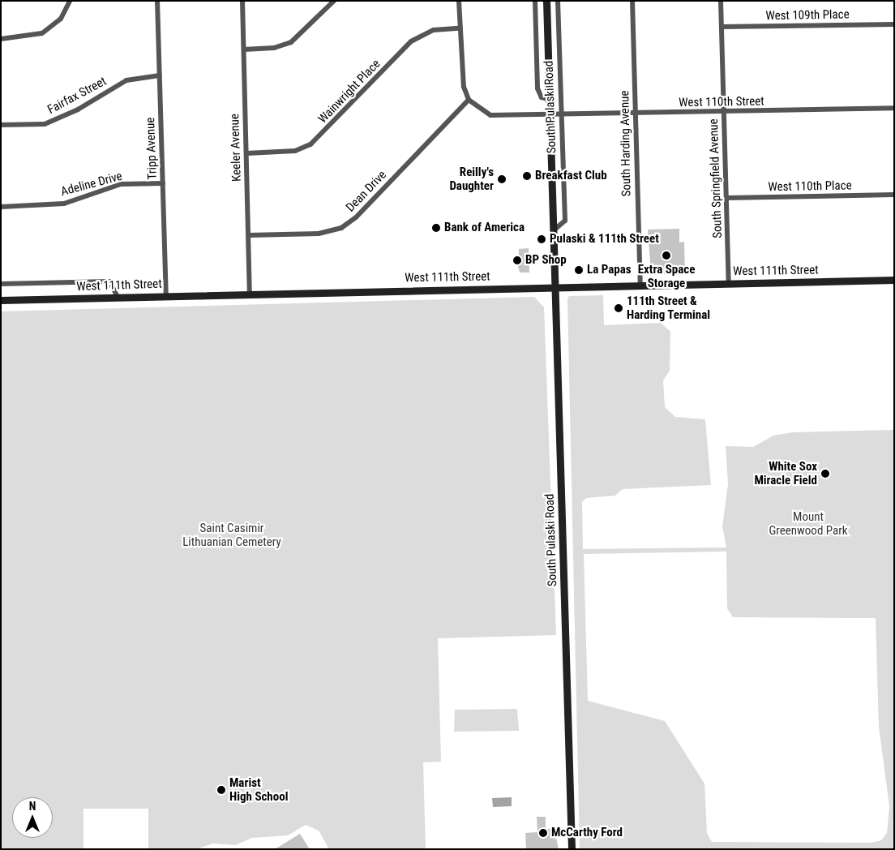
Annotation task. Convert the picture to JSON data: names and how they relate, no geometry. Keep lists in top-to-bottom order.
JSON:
{
  "streets": {
    "main road": ["South Pulaski Road", "West 111th Street"],
    "street": [
      "West 109th Place",
      "Wainwright Place",
      "Fairfax Street",
      "West 110th Street",
      "South Harding Avenue",
      "Keeler Avenue",
      "Tripp Avenue",
      "South Springfield Avenue",
      "Adeline Drive",
      "West 110th Place",
      "Dean Drive"
    ]
  },
  "crossings": [
    ["West 109th Place", "South Springfield Avenue"],
    ["Wainwright Place", "Keeler Avenue"],
    ["Fairfax Street", "Tripp Avenue"],
    ["West 110th Street", "South Pulaski Road"],
    ["West 110th Street", "South Harding Avenue"],
    ["West 110th Street", "South Springfield Avenue"],
    ["West 110th Street", "Dean Drive"],
    ["South Pulaski Road", "West 111th Street"],
    ["South Harding Avenue", "West 111th Street"],
    ["Keeler Avenue", "Dean Drive"],
    ["Keeler Avenue", "West 111th Street"],
    ["Tripp Avenue", "Adeline Drive"],
    ["Tripp Avenue", "West 111th Street"],
    ["South Springfield Avenue", "West 110th Place"],
    ["South Springfield Avenue", "West 111th Street"]
  ],
  "parks": ["Mount Greenwood Park", "Saint Casimir Lithuanian Cemetery"],
  "places": [
    "Breakfast Club",
    "Reilly's Daughter",
    "Bank of America",
    "Pulaski & 111th Street",
    "Extra Space Storage",
    "BP Shop",
    "La Papas",
    "111th Street & Harding Terminal",
    "White Sox Miracle Field",
    "Marist High School",
    "McCarthy Ford"
  ],
  "north": "top"
}
